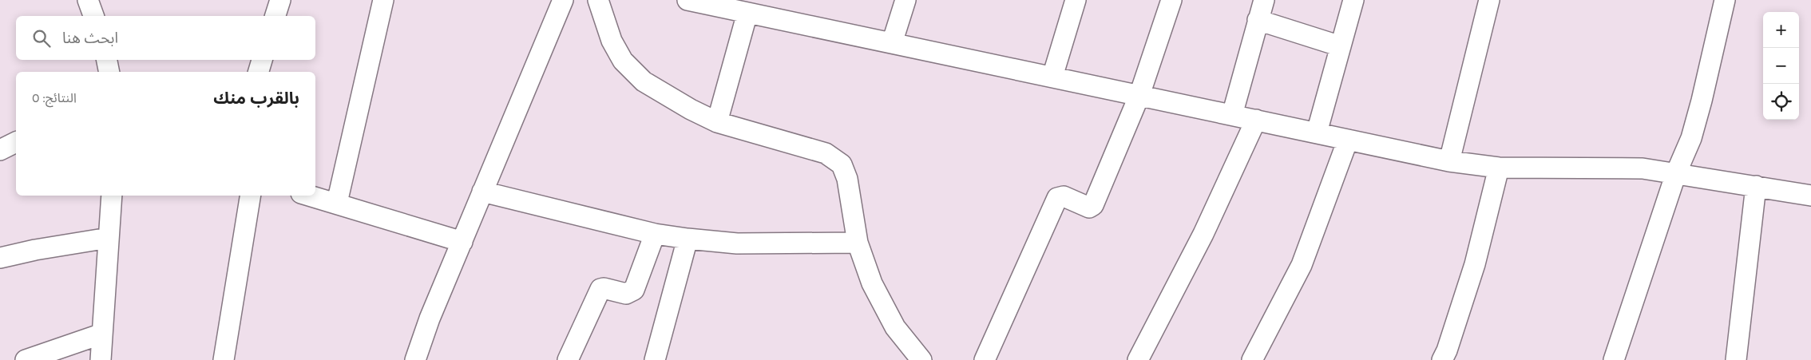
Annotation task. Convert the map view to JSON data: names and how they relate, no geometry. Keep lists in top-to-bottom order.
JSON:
{
  "page": {
    "map_buttons": ["+", "−"],
    "search": "ابحث هنا",
    "heading": ["بالقرب منك", "النتائج: 0"]
  }
}
